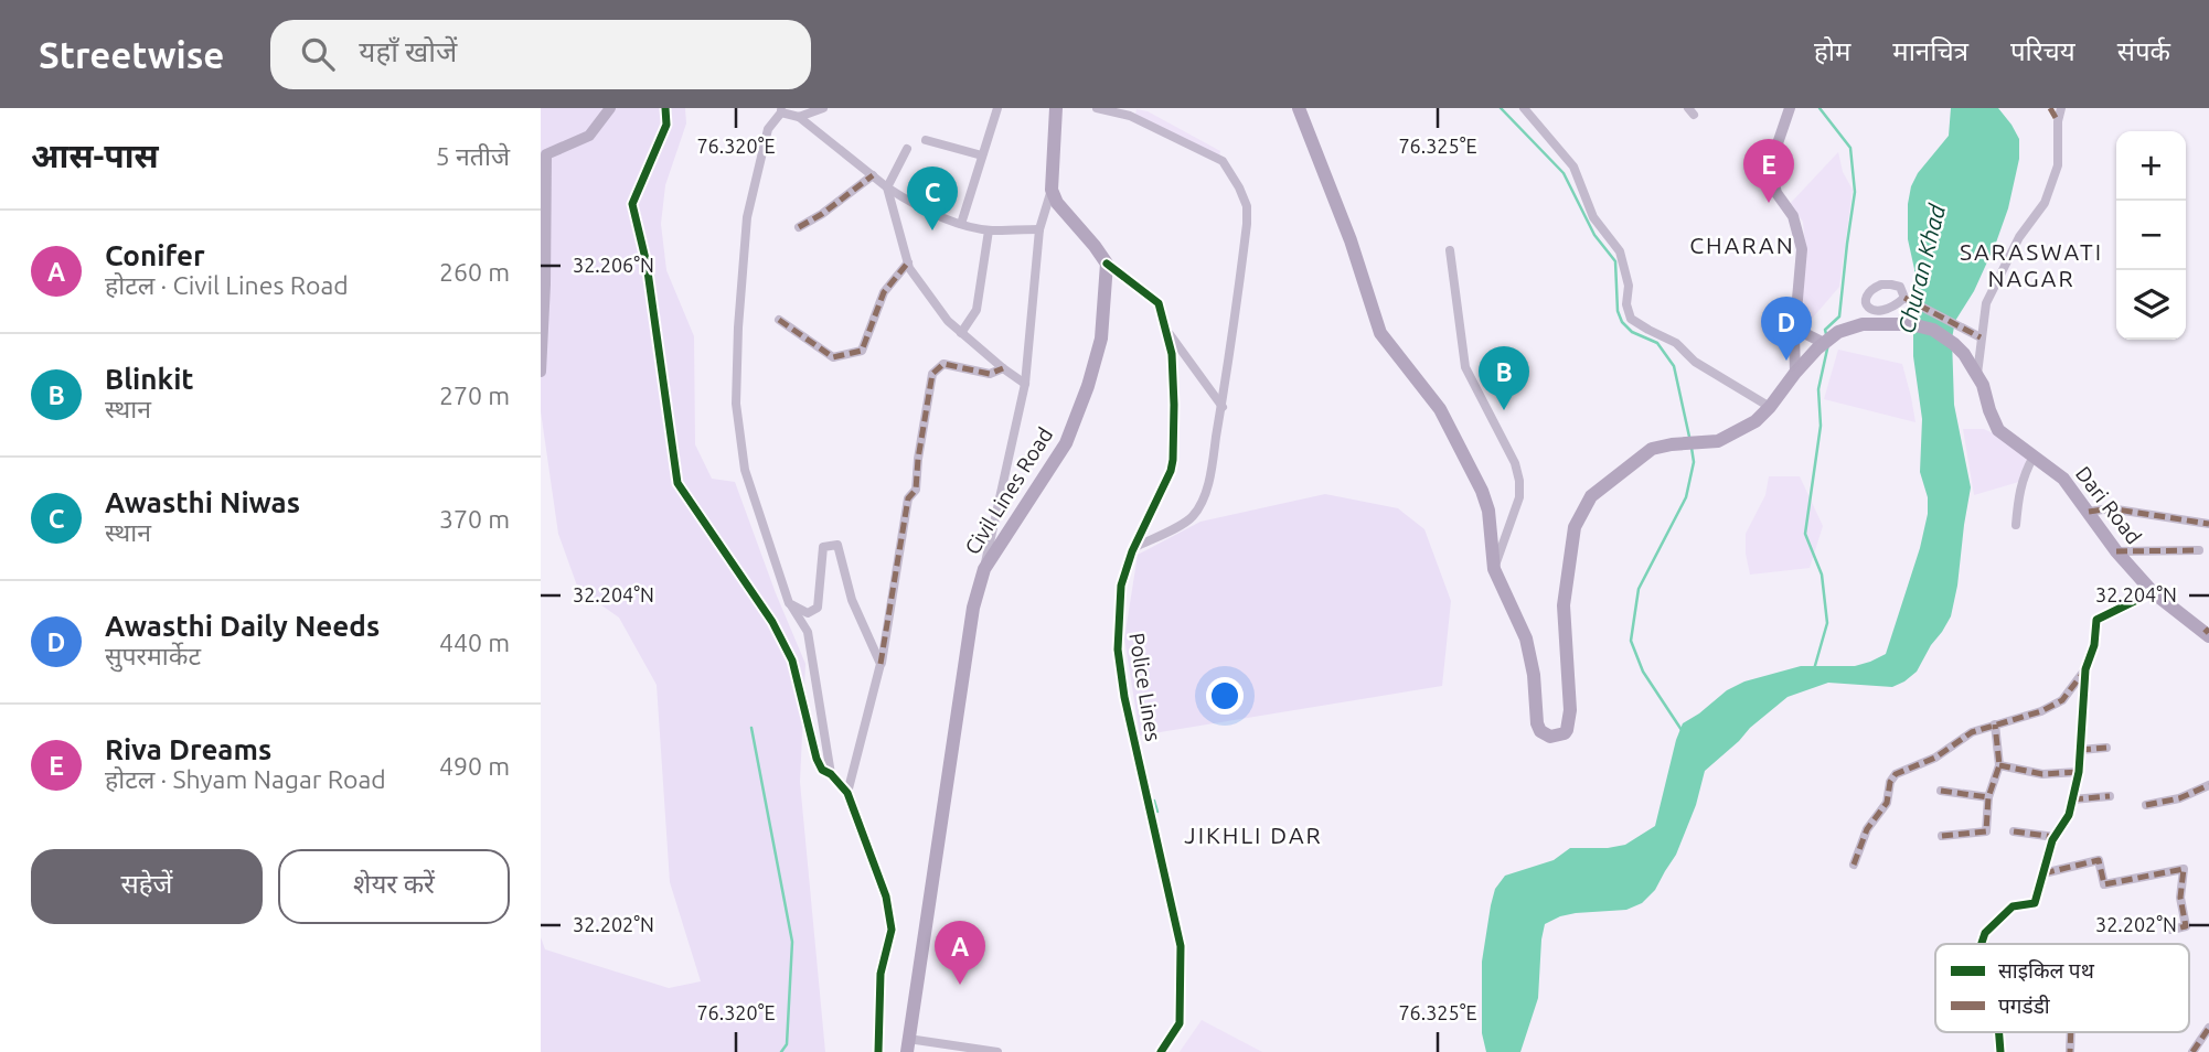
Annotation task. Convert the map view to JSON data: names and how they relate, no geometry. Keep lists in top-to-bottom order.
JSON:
{
  "streets": {
    "main road": ["Civil Lines Road", "Dari Road"],
    "street": ["Police Lines"]
  },
  "crossings": [
    ["Civil Lines Road", "Police Lines"]
  ],
  "districts": ["CHARAN", "SARASWATI NAGAR", "JIKHLI DAR"],
  "water": ["Churan Khad"],
  "legend": ["साइकिल पथ", "पगडंडी"],
  "page": {
    "header": "Streetwise",
    "search": "यहाँ खोजें",
    "nav": [
      "होम",
      "मानचित्र",
      "परिचय",
      "संपर्क"
    ],
    "heading": ["आस-पास", "5 नतीजे"],
    "map_buttons": ["+", "−"],
    "pins": [
      "E",
      "C",
      "D",
      "B",
      "A"
    ],
    "list": [
      {
        "mark": "A",
        "name": "Conifer",
        "note": "होटल · Civil Lines Road",
        "value": "260 m"
      },
      {
        "mark": "B",
        "name": "Blinkit",
        "note": "स्थान",
        "value": "270 m"
      },
      {
        "mark": "C",
        "name": "Awasthi Niwas",
        "note": "स्थान",
        "value": "370 m"
      },
      {
        "mark": "D",
        "name": "Awasthi Daily Needs",
        "note": "सुपरमार्केट",
        "value": "440 m"
      },
      {
        "mark": "E",
        "name": "Riva Dreams",
        "note": "होटल · Shyam Nagar Road",
        "value": "490 m"
      }
    ],
    "buttons": ["सहेजें", "शेयर करें"]
  },
  "coordinates": [
    "76.320°E",
    "76.325°E",
    "32.206°N",
    "32.204°N",
    "32.202°N"
  ]
}
